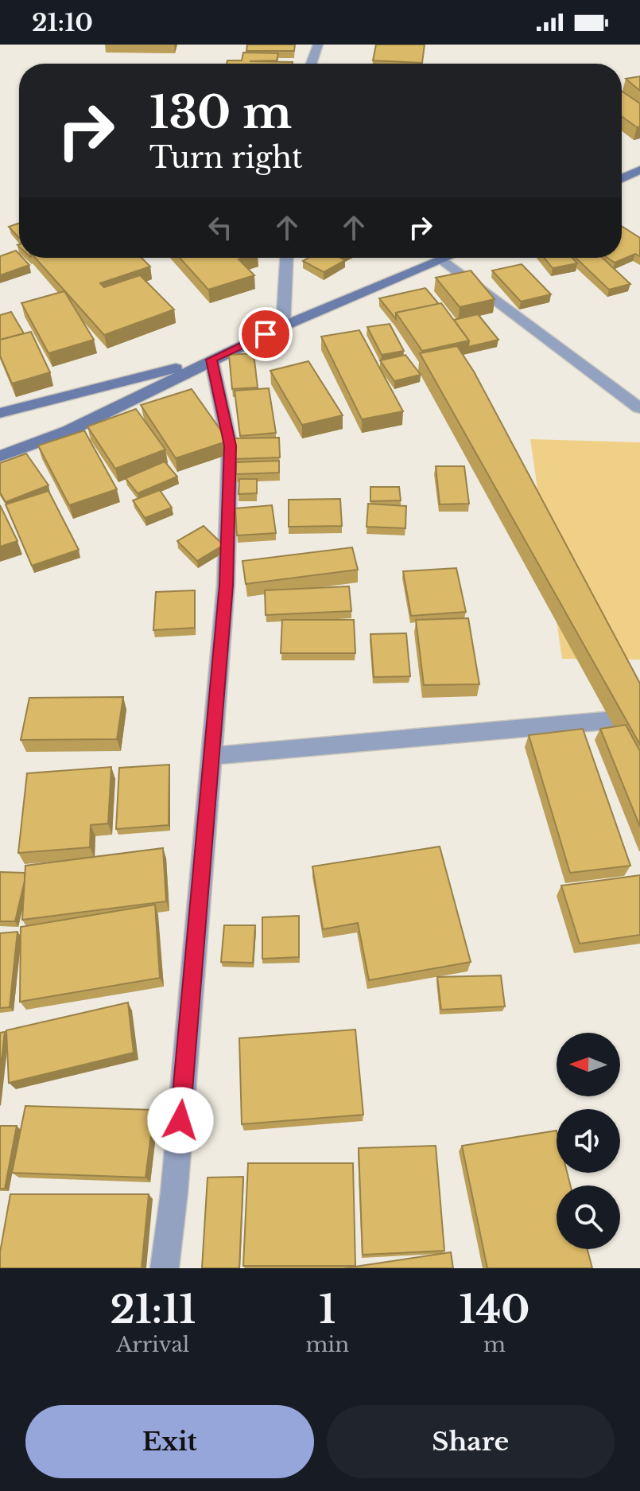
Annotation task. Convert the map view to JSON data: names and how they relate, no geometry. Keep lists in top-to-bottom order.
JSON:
{
  "north": "left",
  "page": {
    "status": "21:10",
    "turn": ["130 m", "Turn right"],
    "eta": [
      "21:11",
      "Arrival",
      "1",
      "min",
      "140",
      "m"
    ],
    "buttons": ["Exit", "Share"]
  }
}
